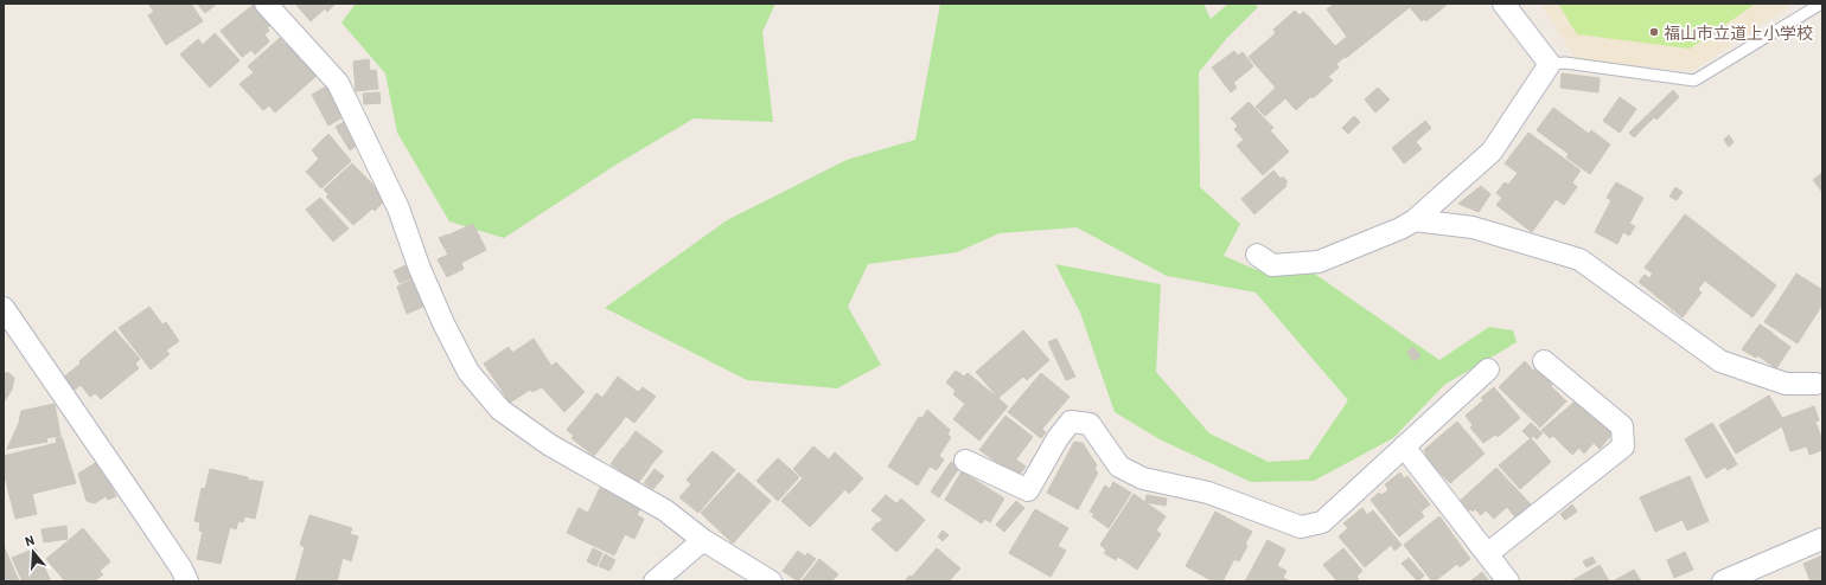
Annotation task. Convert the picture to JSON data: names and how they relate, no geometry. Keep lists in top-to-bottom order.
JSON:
{
  "places": ["福山市立道上小学校"],
  "north": "top"
}
